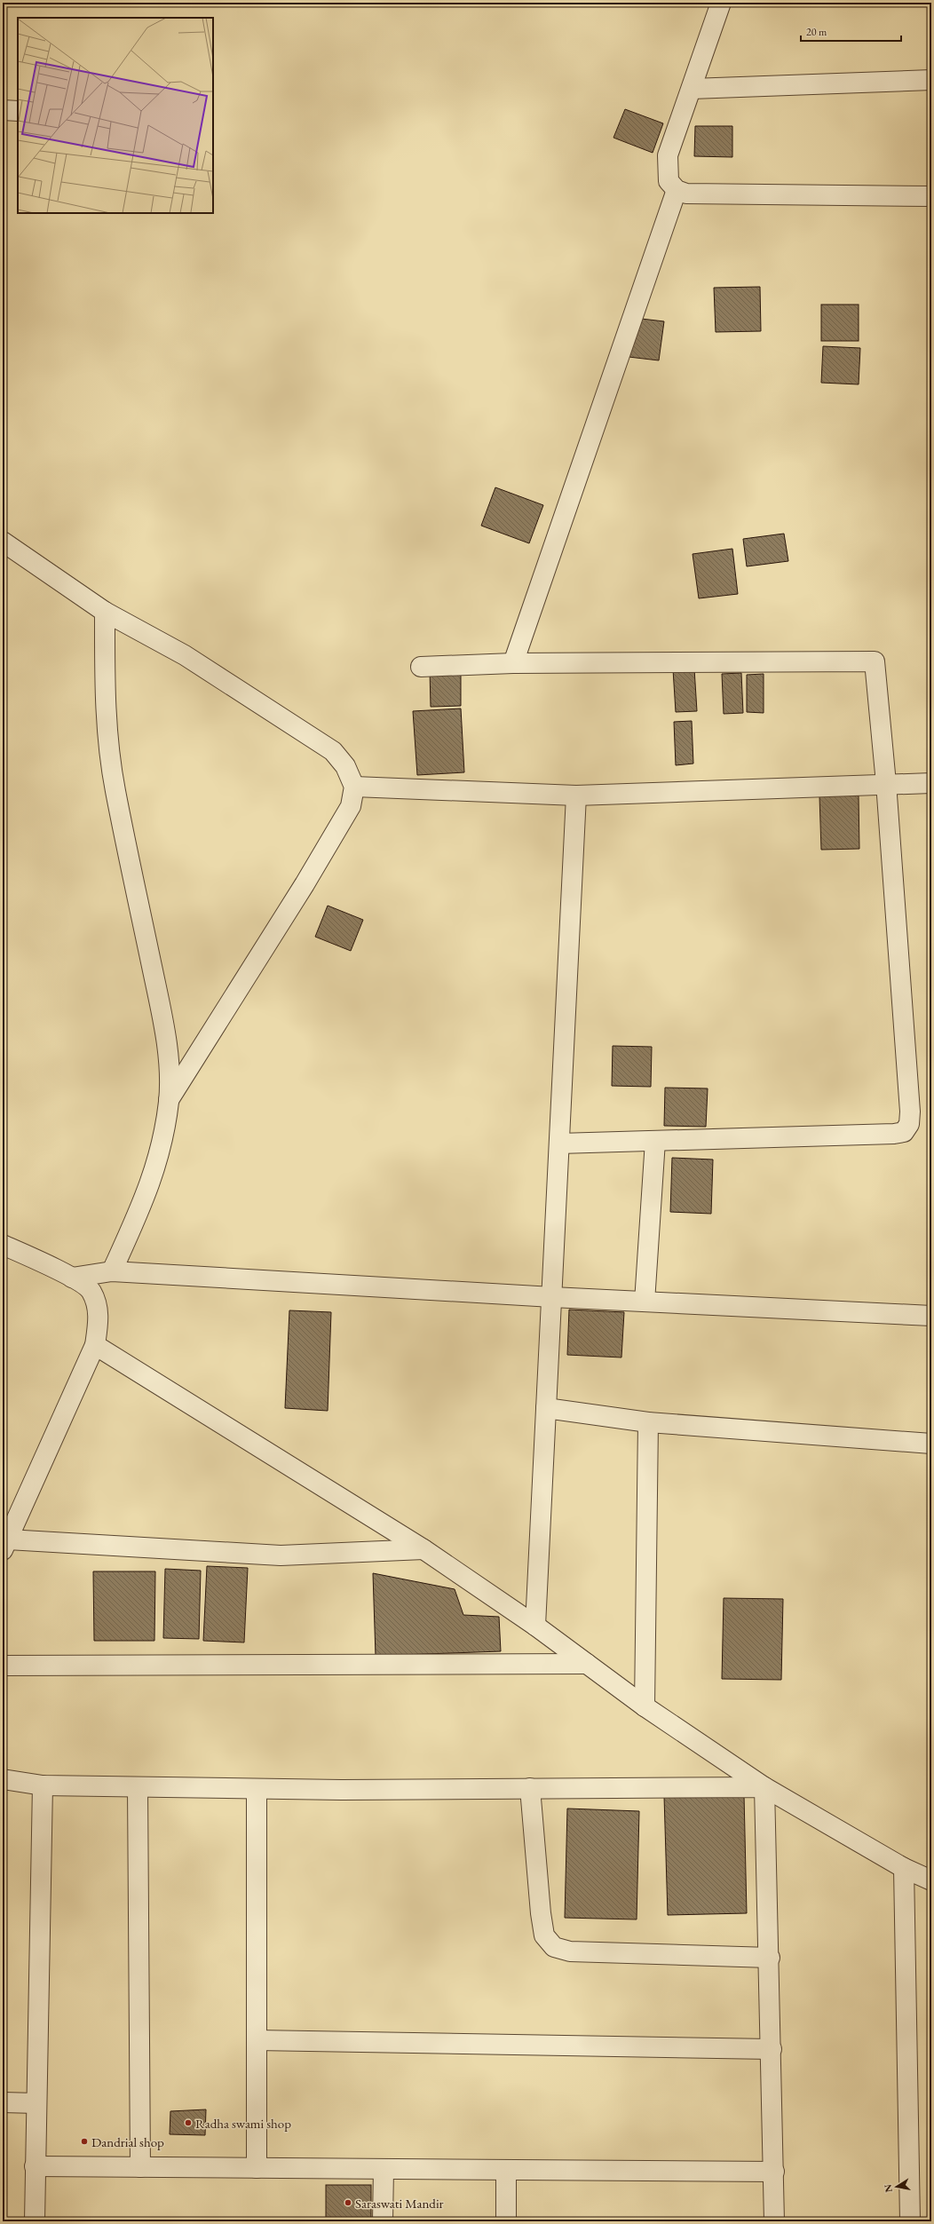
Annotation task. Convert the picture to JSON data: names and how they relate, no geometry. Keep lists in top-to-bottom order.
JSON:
{
  "places": ["Radha swami shop", "Dandrial shop", "Saraswati Mandir"],
  "scale_bar": "20 m",
  "north": "left"
}
